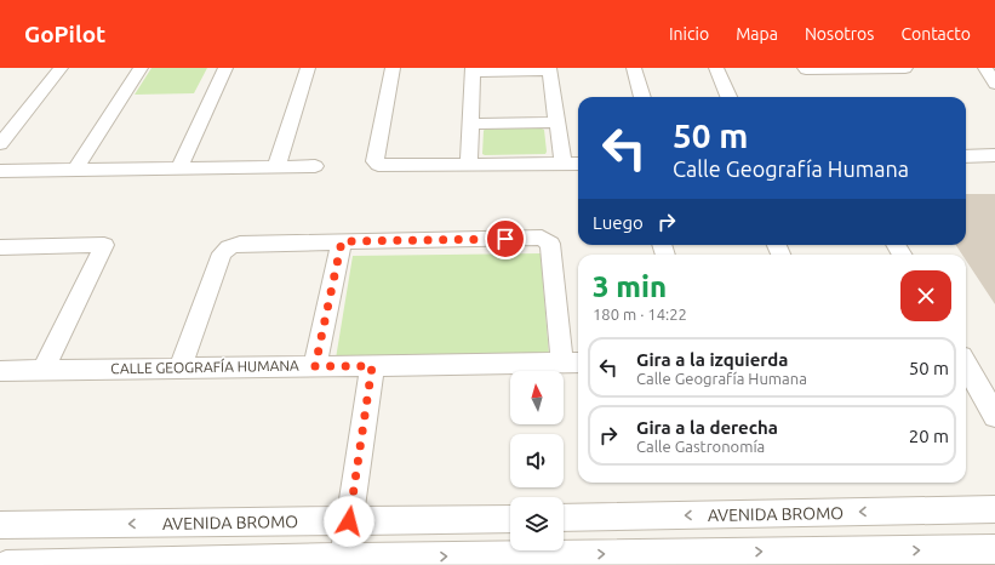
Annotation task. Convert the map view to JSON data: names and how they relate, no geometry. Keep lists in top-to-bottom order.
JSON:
{
  "streets": {
    "street": ["CALLE GEOGRAFÍA HUMANA", "AVENIDA BROMO"]
  },
  "north": "top",
  "page": {
    "header": "GoPilot",
    "nav": [
      "Inicio",
      "Mapa",
      "Nosotros",
      "Contacto"
    ],
    "turn": ["50 m", "Calle Geografía Humana"],
    "then": "Luego",
    "heading": ["3 min", "180 m · 14:22"],
    "list": [
      {
        "name": "Gira a la izquierda",
        "note": "Calle Geografía Humana",
        "value": "50 m"
      },
      {
        "name": "Gira a la derecha",
        "note": "Calle Gastronomía",
        "value": "20 m"
      }
    ]
  }
}
